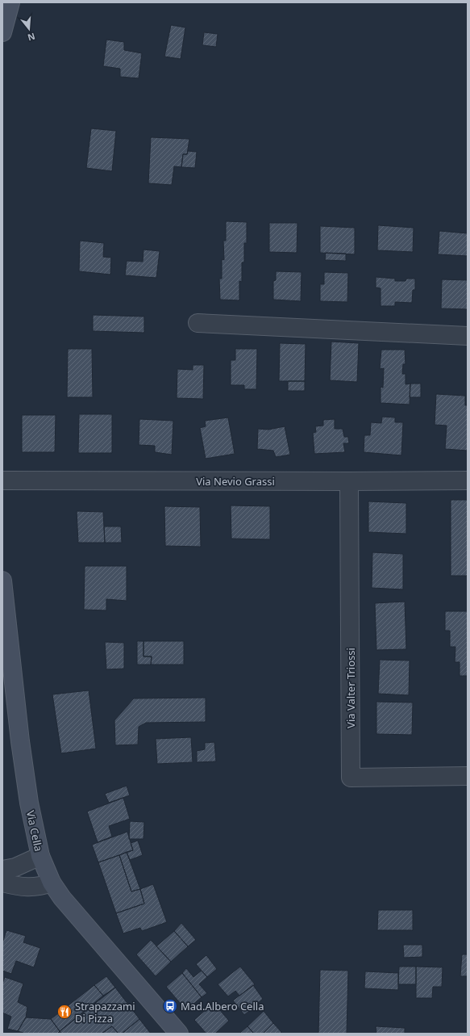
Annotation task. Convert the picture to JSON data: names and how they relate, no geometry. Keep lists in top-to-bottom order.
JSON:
{
  "streets": {
    "street": ["Via Nevio Grassi", "Via Valter Triossi", "Via Cella"]
  },
  "crossings": [
    ["Via Nevio Grassi", "Via Valter Triossi"]
  ],
  "places": {
    "bus stop": ["Mad.Albero Cella"],
    "restaurant": ["Strapazzami Di Pizza"]
  },
  "north": "bottom"
}
